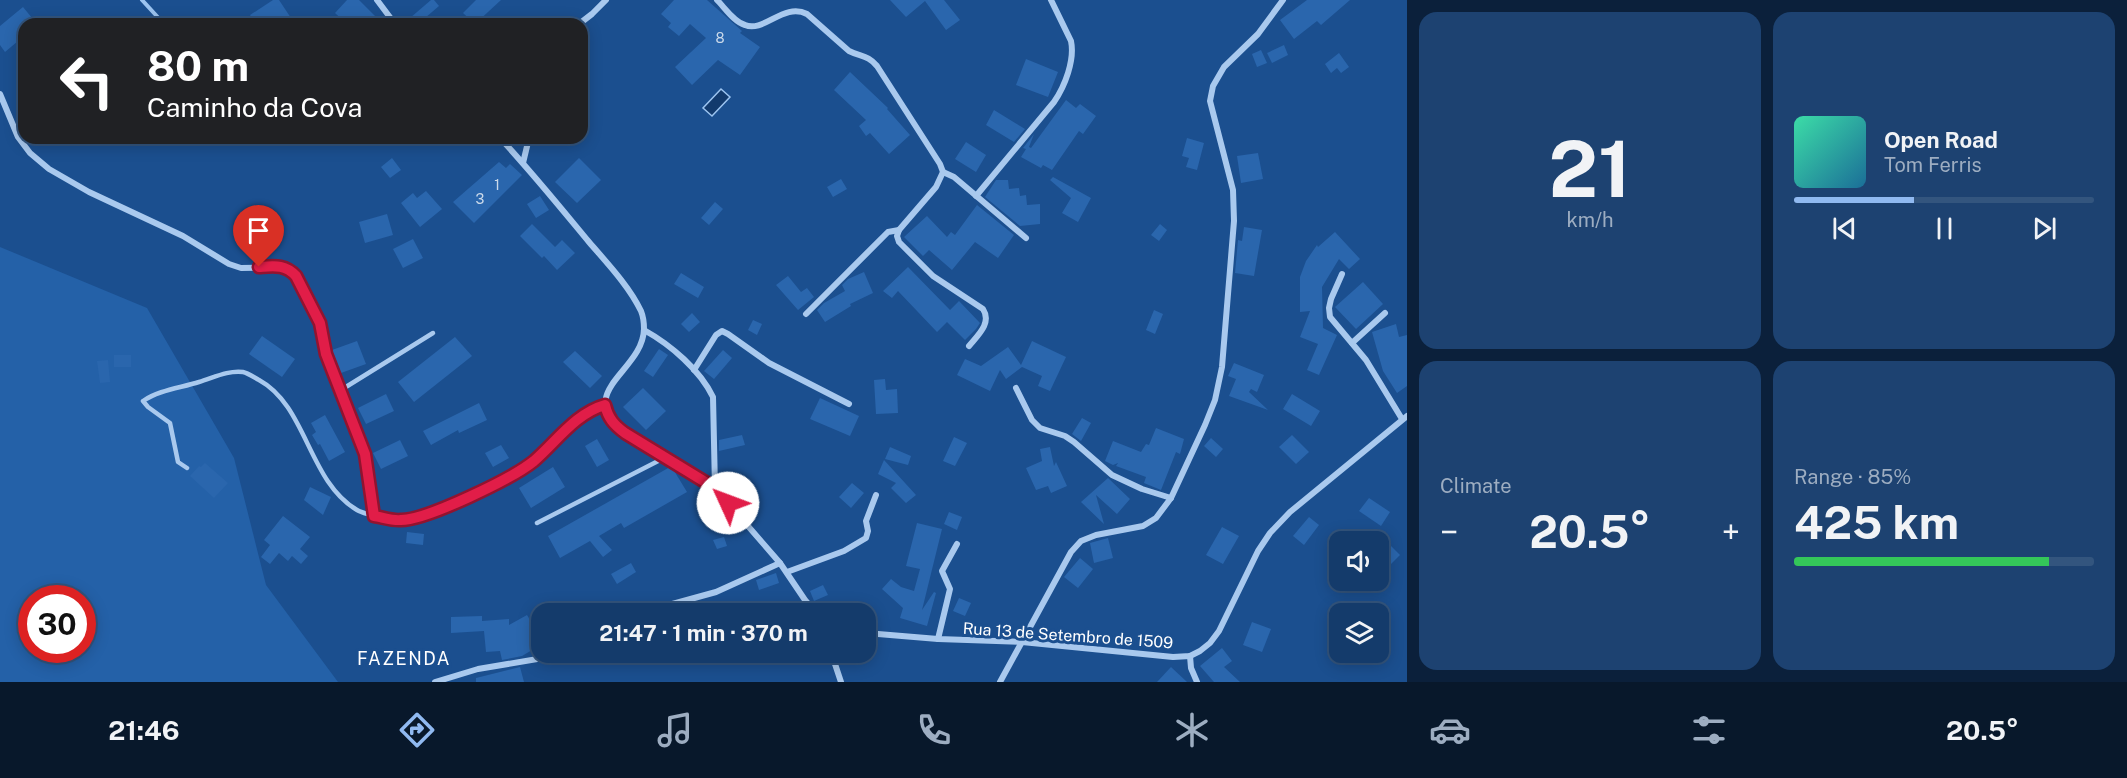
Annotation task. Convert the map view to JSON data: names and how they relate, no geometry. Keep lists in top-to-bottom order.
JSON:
{
  "streets": {
    "street": ["Rua 13 de Setembro de 1509"]
  },
  "districts": ["FAZENDA"],
  "house_numbers": ["8", "1", "3"],
  "page": {
    "tile": [
      ["21", "km/h"],
      "Climate",
      ["Range · 85%", "425 km"]
    ],
    "turn": ["80 m", "Caminho da Cova"],
    "song": ["Open Road", "Tom Ferris"],
    "heat": ["−", "20.5°", "+"],
    "limit": "30",
    "trip": "21:47 · 1 min · 370 m",
    "tabs": ["21:46", "20.5°"]
  }
}
